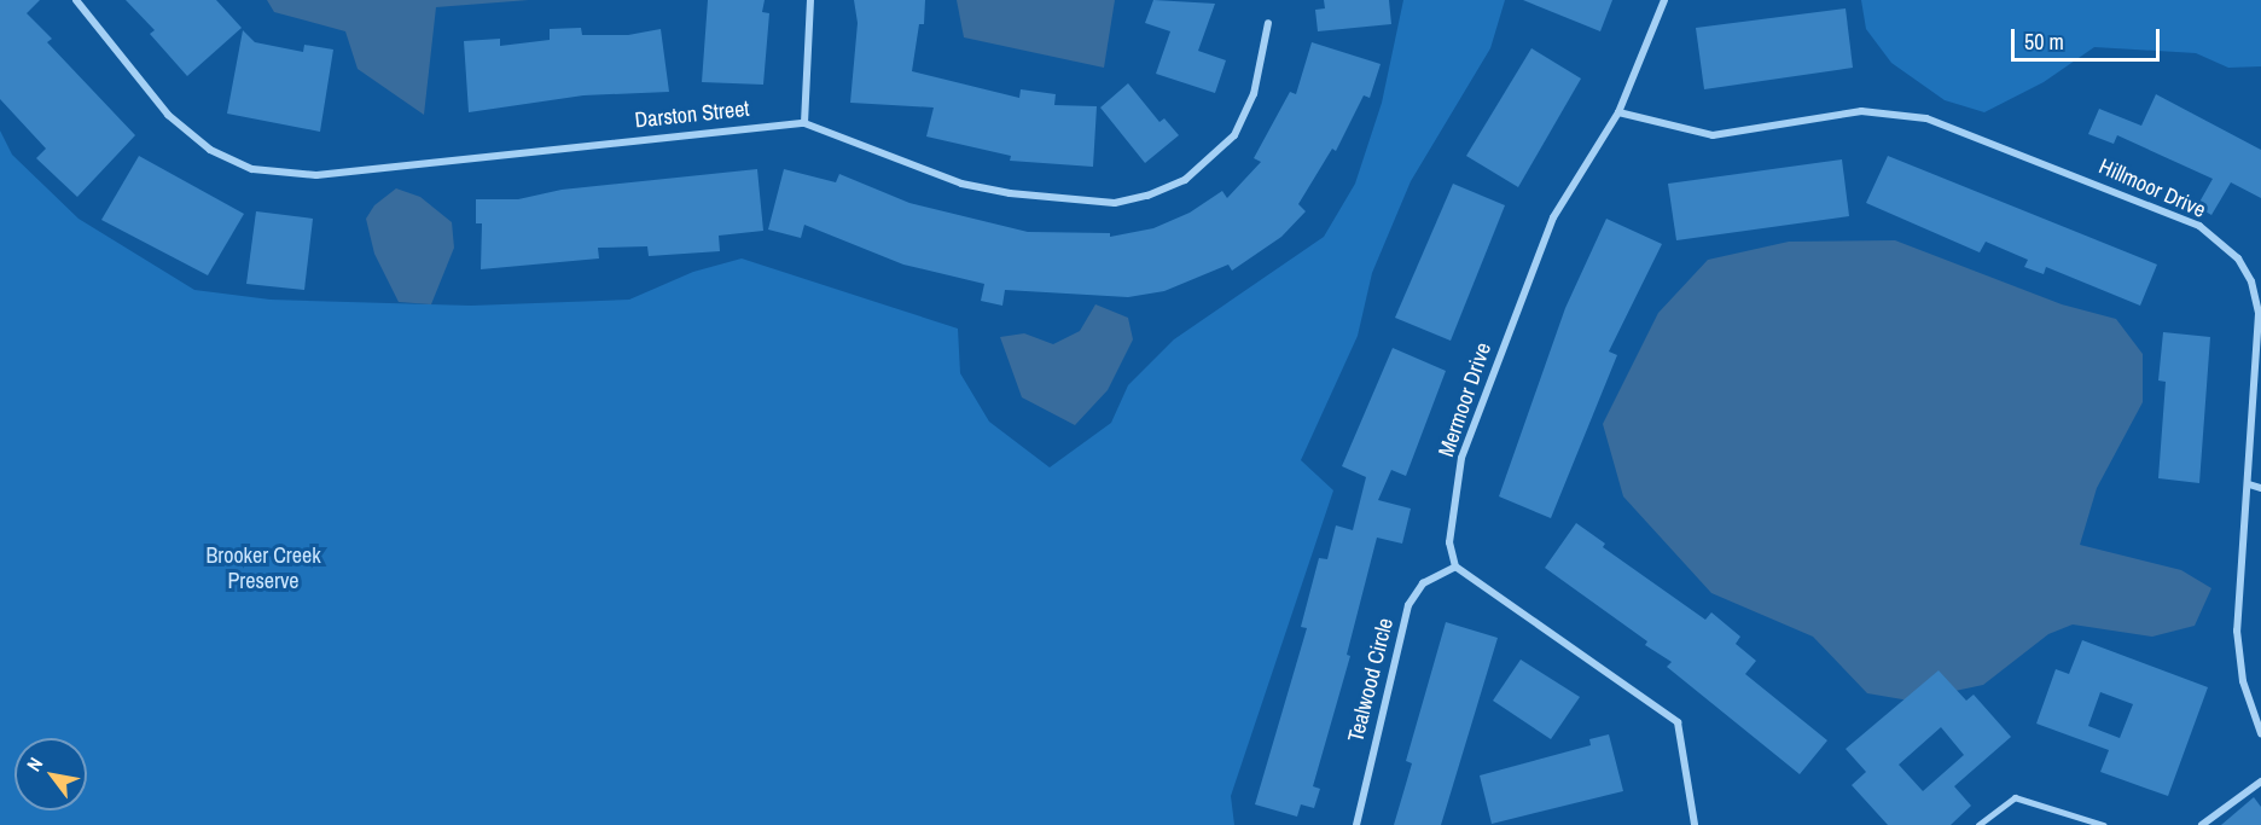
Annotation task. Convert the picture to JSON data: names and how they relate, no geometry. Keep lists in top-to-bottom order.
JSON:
{
  "streets": {
    "street": [
      "Darston Street",
      "Hillmoor Drive",
      "Mermoor Drive",
      "Tealwood Circle"
    ]
  },
  "crossings": [
    ["Hillmoor Drive", "Mermoor Drive"],
    ["Mermoor Drive", "Tealwood Circle"]
  ],
  "parks": ["Brooker Creek Preserve"],
  "scale_bar": "50 m",
  "north": "top left"
}
